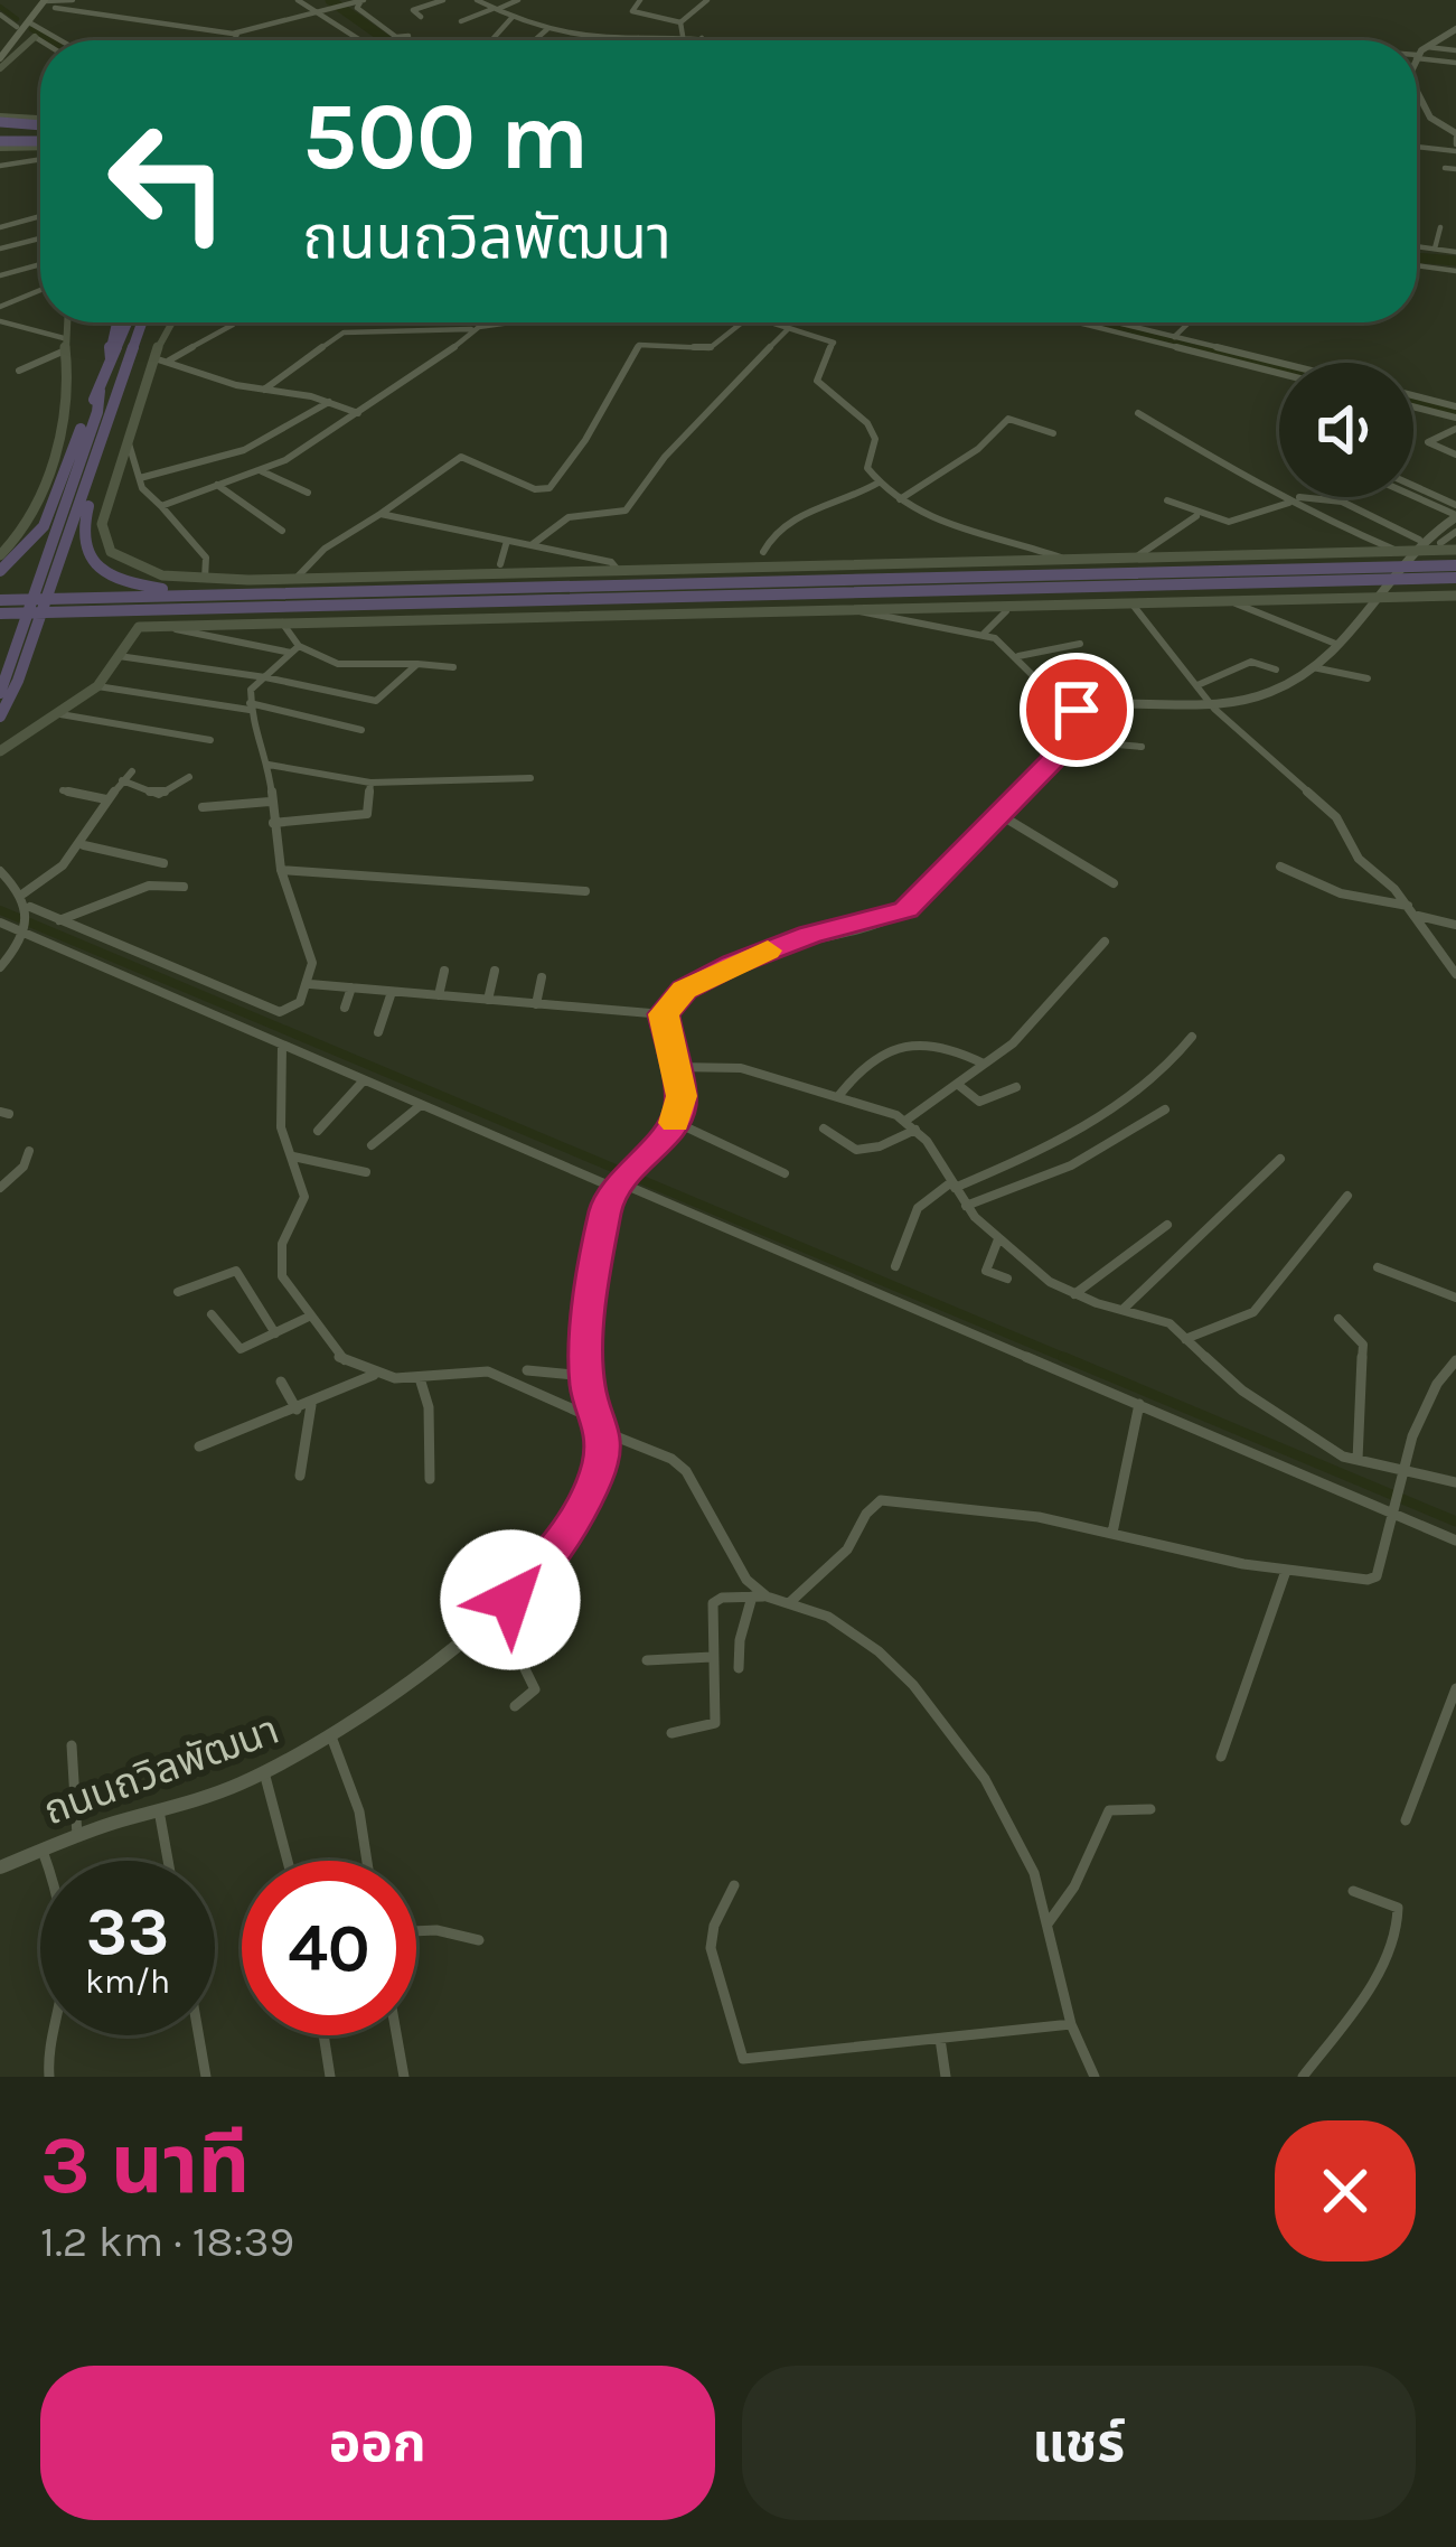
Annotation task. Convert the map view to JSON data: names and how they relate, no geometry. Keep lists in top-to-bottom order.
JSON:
{
  "streets": {
    "street": ["ถนนถวิลพัฒนา"]
  },
  "page": {
    "turn": ["500 m", "ถนนถวิลพัฒนา"],
    "speed": "33 km/h",
    "limit": "40",
    "heading": ["3 นาที", "1.2 km · 18:39"],
    "buttons": ["ออก", "แชร์"]
  }
}
